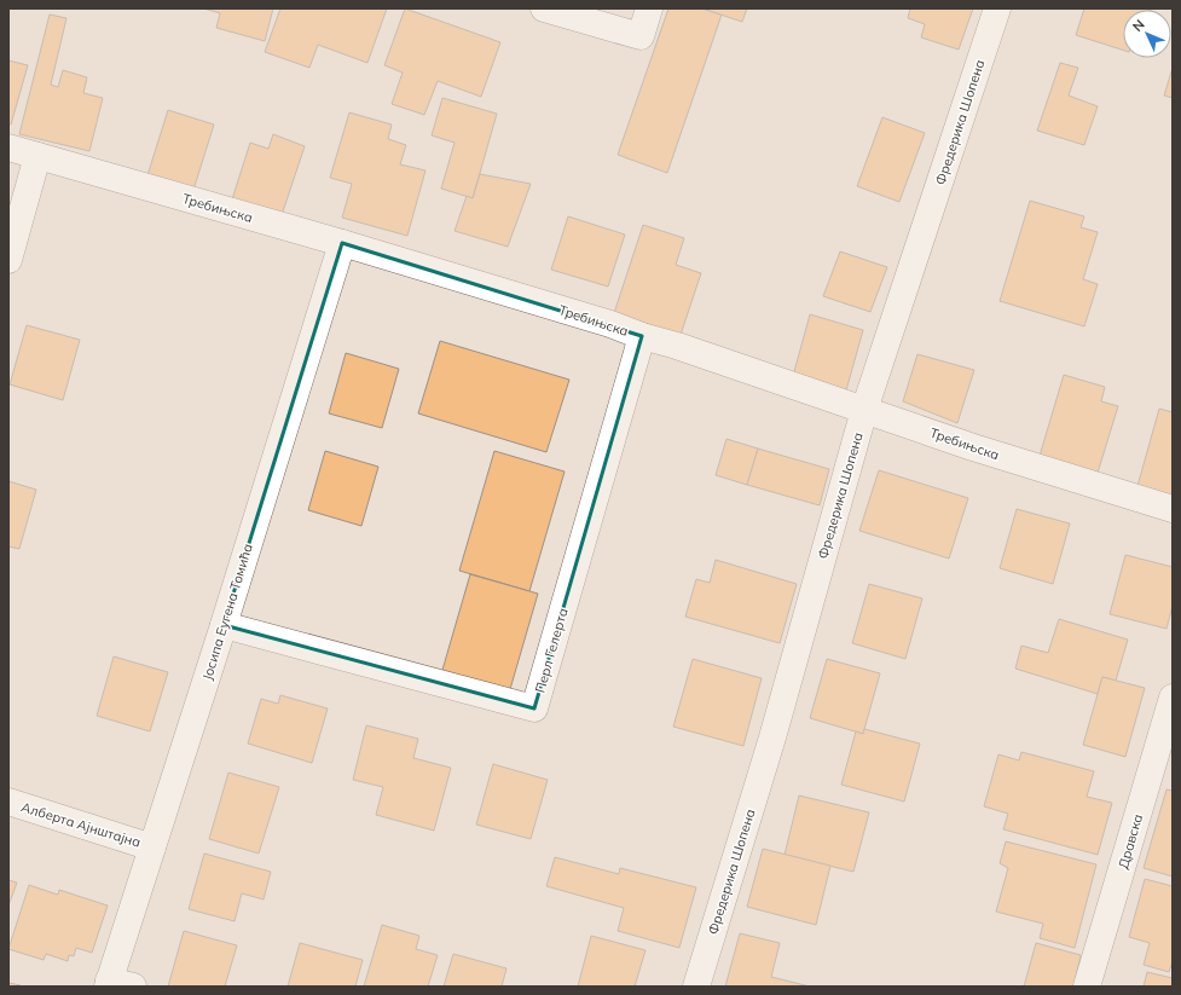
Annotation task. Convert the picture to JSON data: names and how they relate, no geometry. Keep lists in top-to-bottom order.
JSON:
{
  "streets": {
    "street": [
      "Фредерика Шопена",
      "Требињска",
      "Јосипа Еугена Томића",
      "Перл Гелерта",
      "Алберта Ајнштајна",
      "Дравска"
    ]
  },
  "crossings": [
    ["Фредерика Шопена", "Требињска"],
    ["Требињска", "Јосипа Еугена Томића"],
    ["Требињска", "Перл Гелерта"],
    ["Јосипа Еугена Томића", "Перл Гелерта"],
    ["Јосипа Еугена Томића", "Алберта Ајнштајна"]
  ],
  "north": "top left"
}
